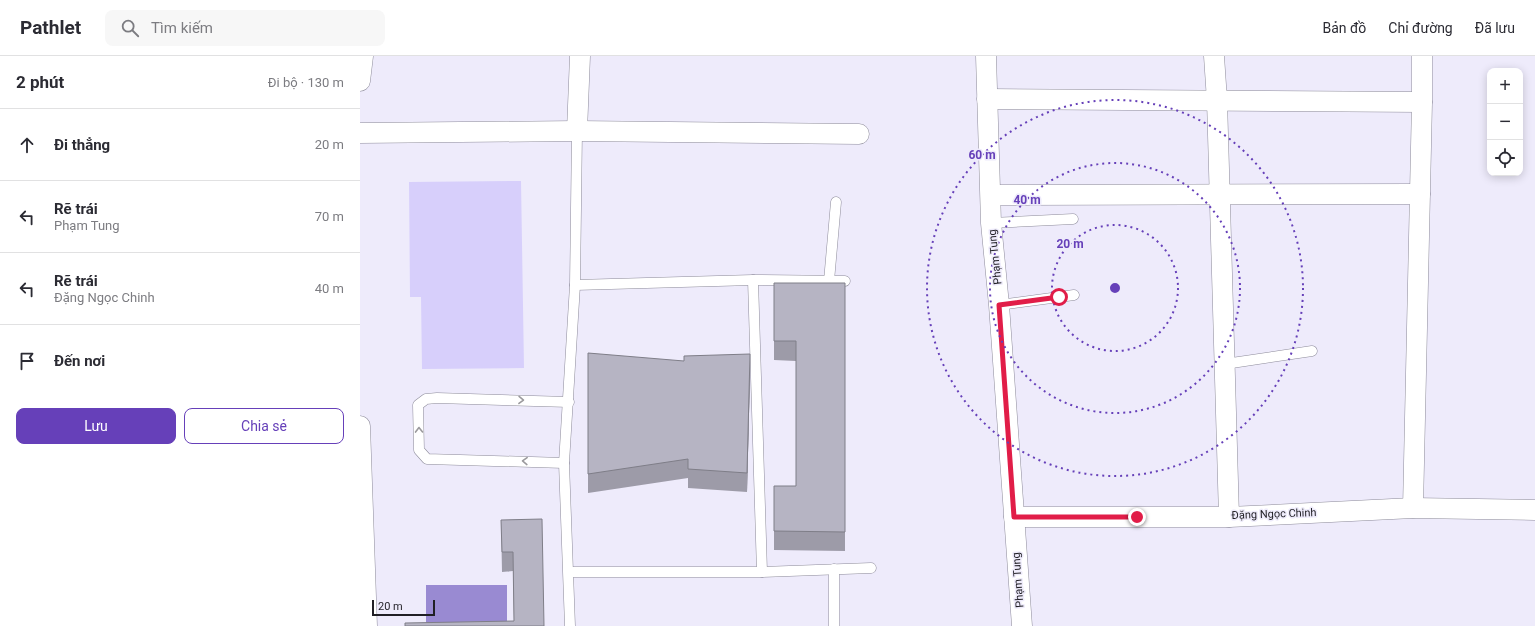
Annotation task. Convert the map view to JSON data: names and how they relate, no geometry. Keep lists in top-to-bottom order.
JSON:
{
  "streets": {
    "street": ["Phạm Tung", "Đặng Ngọc Chinh"]
  },
  "crossings": [
    ["Phạm Tung", "Đặng Ngọc Chinh"]
  ],
  "scale_bar": "20 m",
  "page": {
    "header": "Pathlet",
    "search": "Tìm kiếm",
    "nav": ["Bản đồ", "Chỉ đường", "Đã lưu"],
    "heading": ["2 phút", "Đi bộ · 130 m"],
    "map_buttons": ["+", "−"],
    "list": [
      ["Đi thẳng", "20 m"],
      ["Rẽ trái", "Phạm Tung", "70 m"],
      ["Rẽ trái", "Đặng Ngọc Chinh", "40 m"],
      "Đến nơi"
    ],
    "buttons": ["Lưu", "Chia sẻ"],
    "scale": "20 m"
  },
  "rings": ["60 m", "40 m", "20 m"]
}
